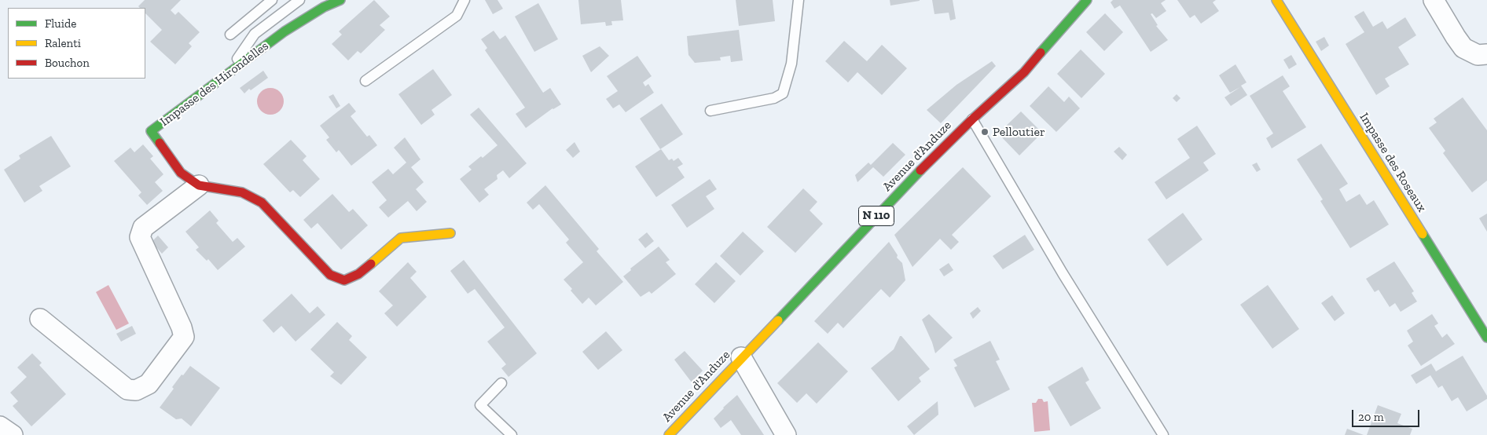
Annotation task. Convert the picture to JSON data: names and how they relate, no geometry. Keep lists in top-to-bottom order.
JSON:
{
  "streets": {
    "street": [
      "Impasse des Hirondelles",
      "Avenue d'Anduze",
      "Impasse des Roseaux",
      "N 110"
    ]
  },
  "places": ["Pelloutier"],
  "legend": ["Fluide", "Ralenti", "Bouchon"],
  "scale_bar": "20 m"
}
